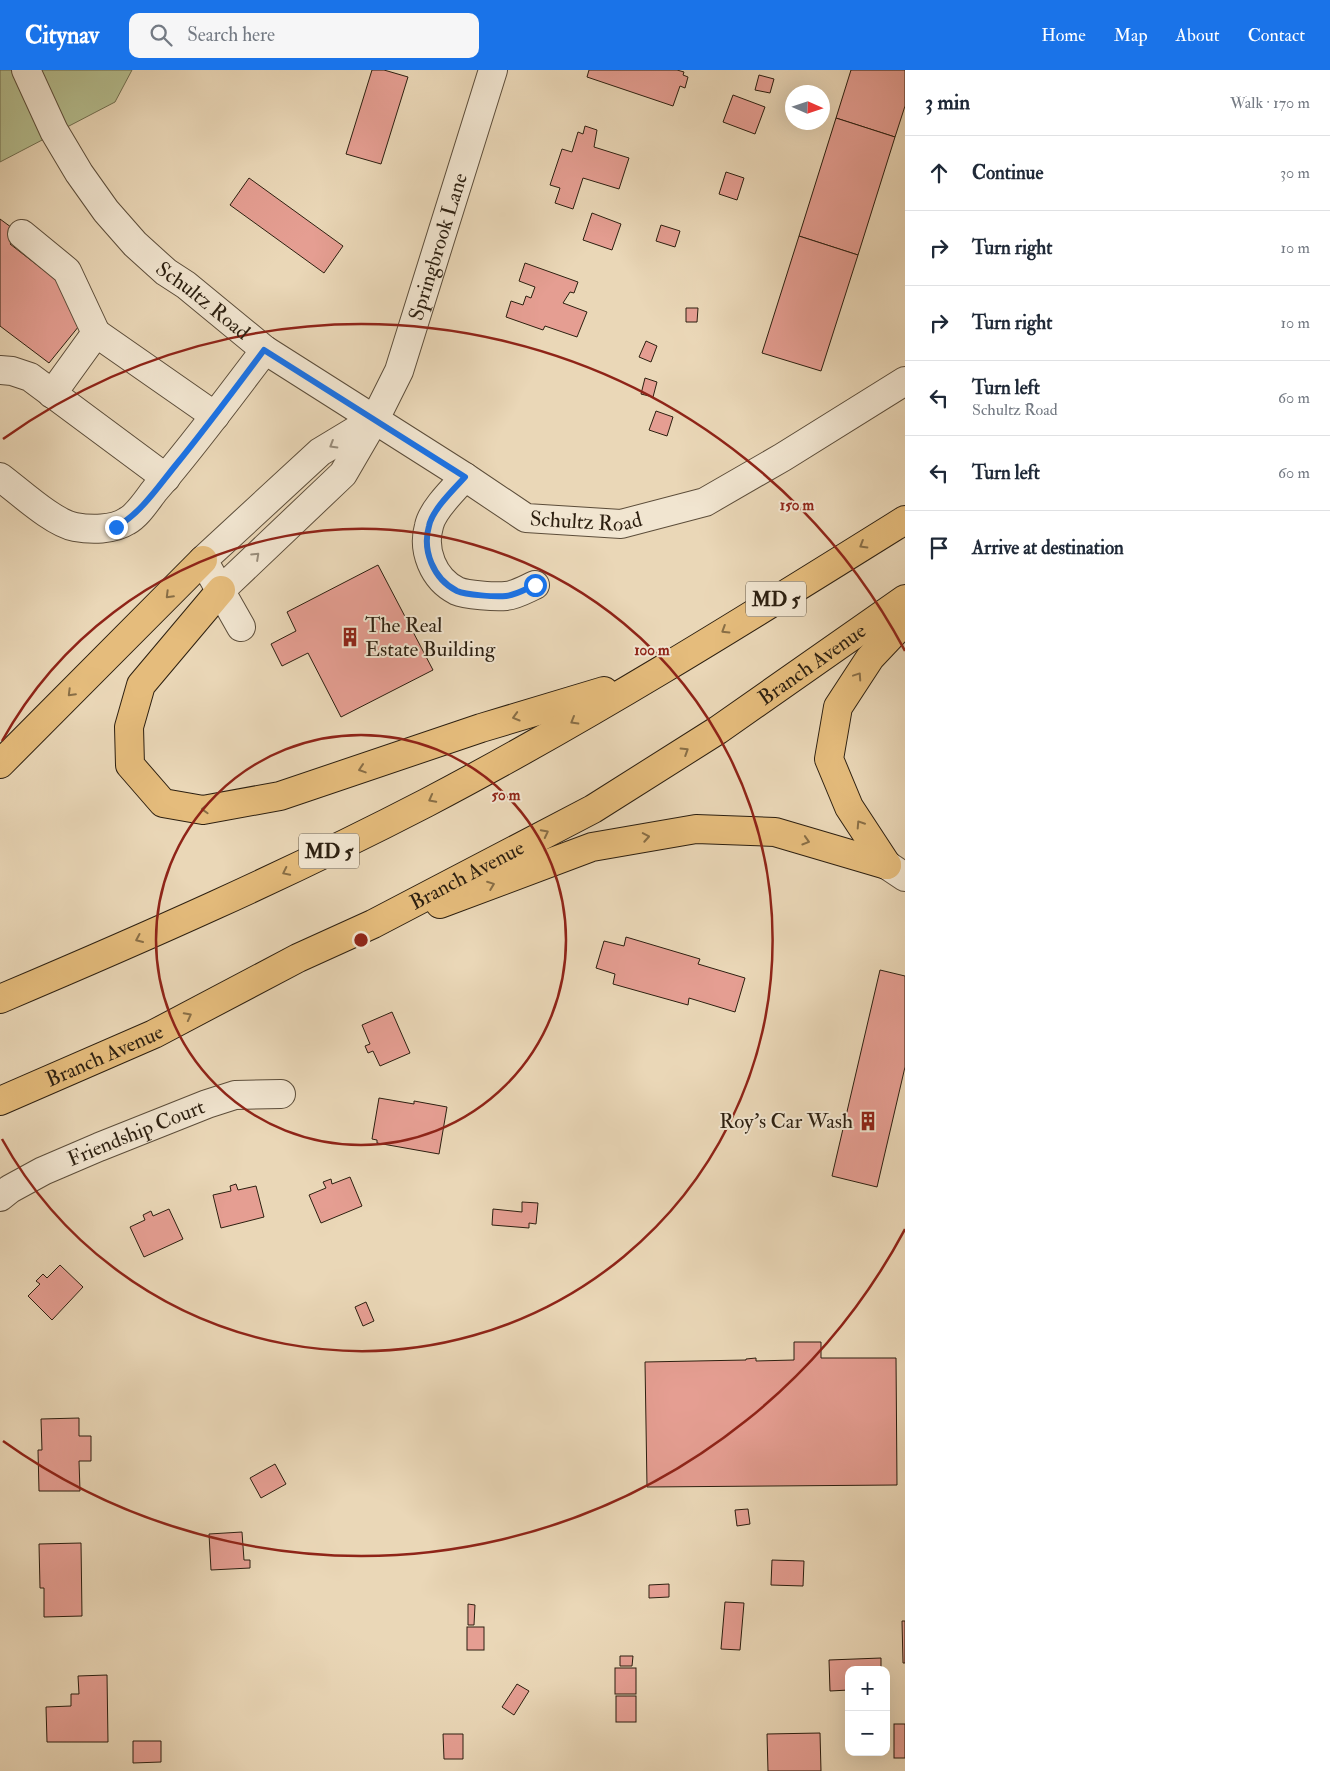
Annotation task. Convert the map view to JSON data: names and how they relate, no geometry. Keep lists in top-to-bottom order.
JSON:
{
  "streets": {
    "highway": ["MD 5", "Branch Avenue"],
    "street": ["Springbrook Lane", "Schultz Road", "Friendship Court"]
  },
  "crossings": [
    ["Springbrook Lane", "Schultz Road"]
  ],
  "places": {
    "building": ["The Real Estate Building", "Roy's Car Wash"]
  },
  "north": "right",
  "page": {
    "header": "Citynav",
    "search": "Search here",
    "nav": [
      "Home",
      "Map",
      "About",
      "Contact"
    ],
    "heading": ["3 min", "Walk · 170 m"],
    "list": [
      ["Continue", "30 m"],
      ["Turn right", "10 m"],
      ["Turn right", "10 m"],
      ["Turn left", "Schultz Road", "60 m"],
      ["Turn left", "60 m"],
      "Arrive at destination"
    ],
    "map_buttons": ["+", "−"]
  },
  "rings": ["150 m", "100 m", "50 m"]
}
